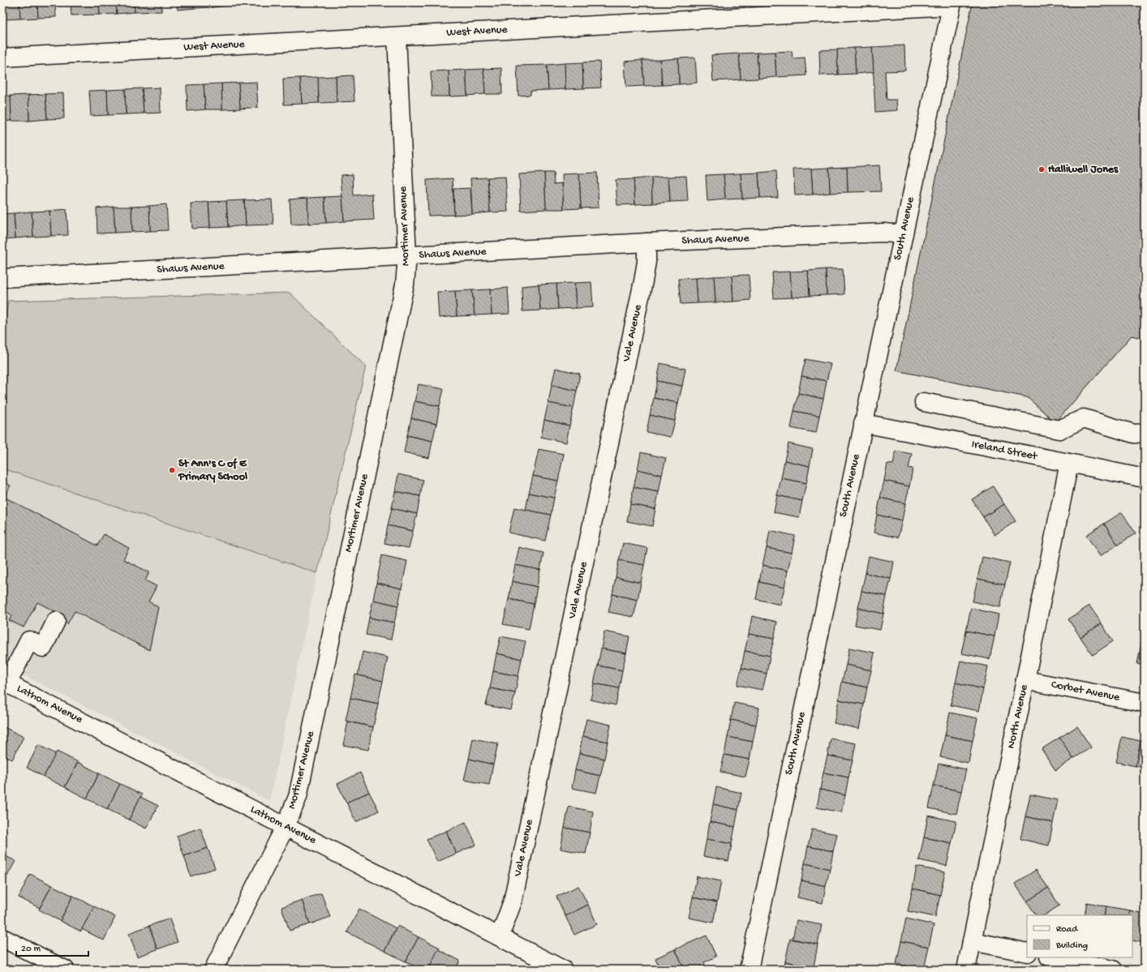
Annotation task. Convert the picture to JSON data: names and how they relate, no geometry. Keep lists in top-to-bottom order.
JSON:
{
  "streets": {
    "street": [
      "West Avenue",
      "Mortimer Avenue",
      "South Avenue",
      "Shaws Avenue",
      "Vale Avenue",
      "Ireland Street",
      "Corbet Avenue",
      "Lathom Avenue",
      "North Avenue"
    ]
  },
  "crossings": [
    ["West Avenue", "Mortimer Avenue"],
    ["West Avenue", "South Avenue"],
    ["Mortimer Avenue", "Shaws Avenue"],
    ["Mortimer Avenue", "Lathom Avenue"],
    ["South Avenue", "Shaws Avenue"],
    ["South Avenue", "Ireland Street"],
    ["Shaws Avenue", "Vale Avenue"],
    ["Vale Avenue", "Lathom Avenue"],
    ["Ireland Street", "North Avenue"],
    ["Corbet Avenue", "North Avenue"]
  ],
  "places": ["Halliwell Jones", "St Ann's C of E Primary School"],
  "legend": ["Road", "Building"],
  "scale_bar": "20 m"
}
